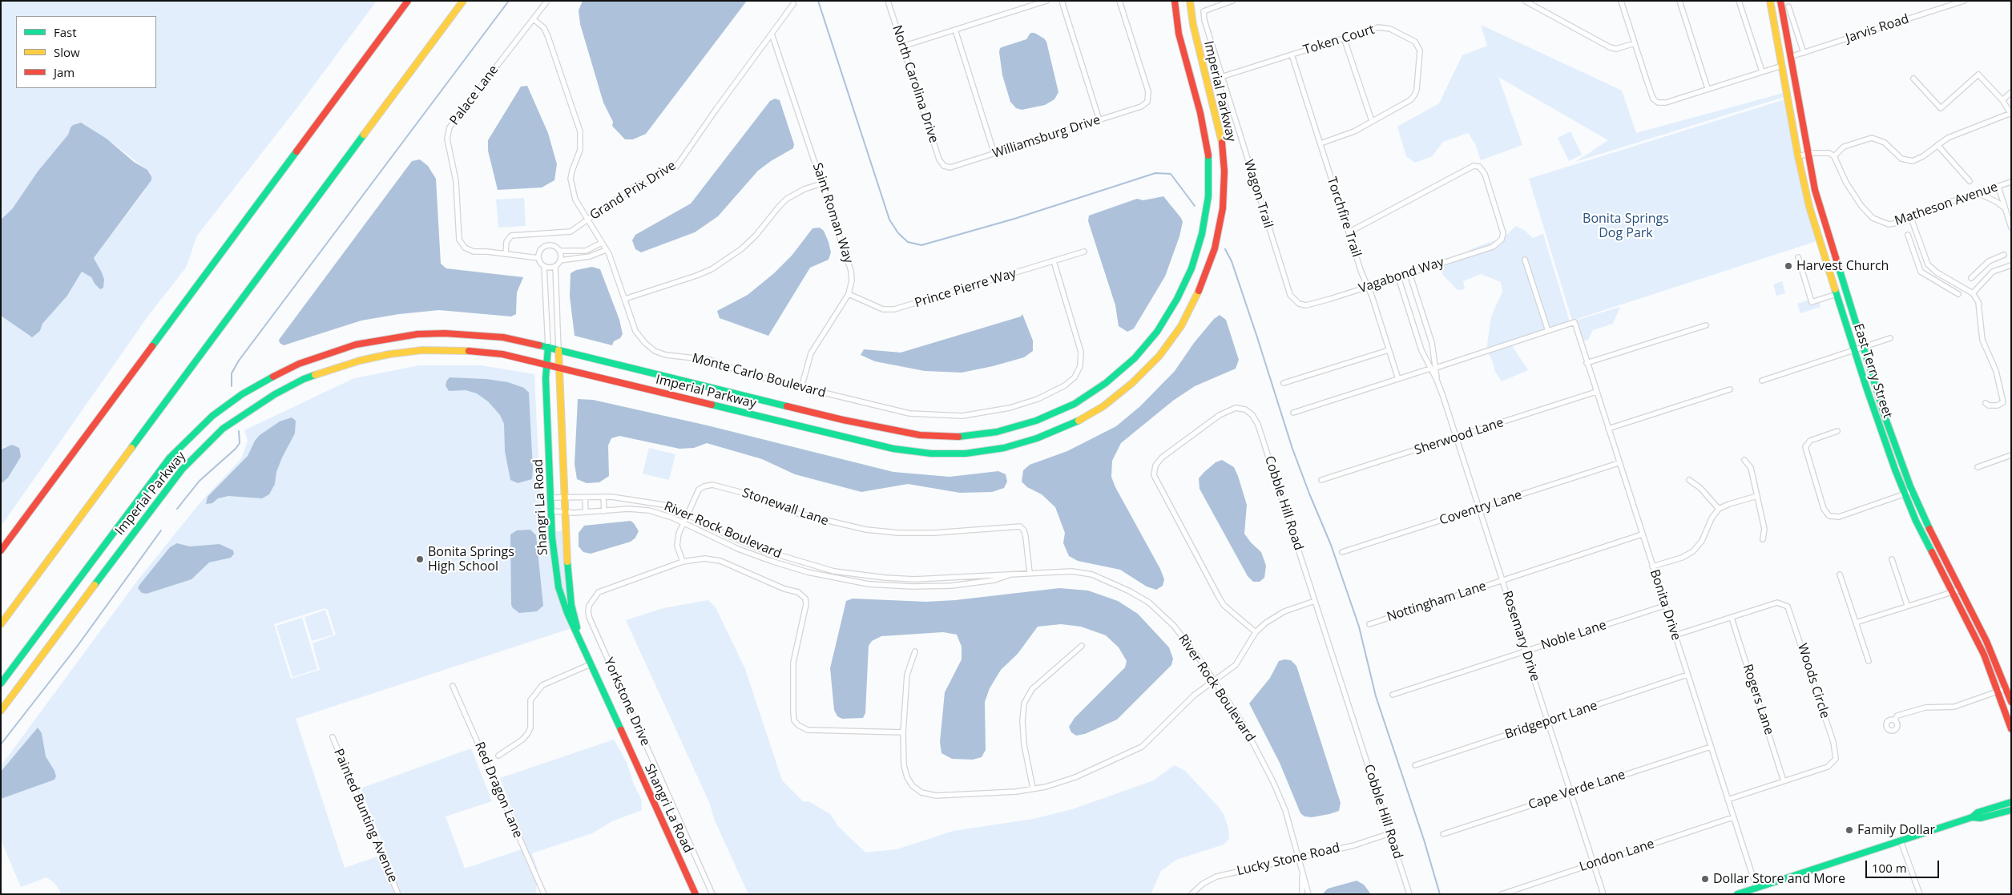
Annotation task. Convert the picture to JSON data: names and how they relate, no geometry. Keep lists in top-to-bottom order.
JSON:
{
  "streets": {
    "main road": ["Imperial Parkway", "East Terry Street", "Shangri La Road"],
    "street": [
      "Jarvis Road",
      "Token Court",
      "North Carolina Drive",
      "Palace Lane",
      "Williamsburg Drive",
      "Grand Prix Drive",
      "Wagon Trail",
      "Matheson Avenue",
      "Saint Roman Way",
      "Torchfire Trail",
      "Vagabond Way",
      "Prince Pierre Way",
      "Monte Carlo Boulevard",
      "Sherwood Lane",
      "Cobble Hill Road",
      "Stonewall Lane",
      "Coventry Lane",
      "River Rock Boulevard",
      "Nottingham Lane",
      "Bonita Drive",
      "Noble Lane",
      "Rosemary Drive",
      "Woods Circle",
      "Rogers Lane",
      "Yorkstone Drive",
      "Bridgeport Lane",
      "Red Dragon Lane",
      "Cape Verde Lane",
      "Painted Bunting Avenue",
      "London Lane",
      "Lucky Stone Road"
    ]
  },
  "crossings": [
    ["Token Court", "Wagon Trail"],
    ["Token Court", "Torchfire Trail"],
    ["North Carolina Drive", "Williamsburg Drive"],
    ["Imperial Parkway", "Shangri La Road"],
    ["Palace Lane", "Grand Prix Drive"],
    ["Palace Lane", "Monte Carlo Boulevard"],
    ["Grand Prix Drive", "Saint Roman Way"],
    ["Grand Prix Drive", "Monte Carlo Boulevard"],
    ["Wagon Trail", "Vagabond Way"],
    ["Saint Roman Way", "Prince Pierre Way"],
    ["Saint Roman Way", "Monte Carlo Boulevard"],
    ["Torchfire Trail", "Vagabond Way"],
    ["Vagabond Way", "Rosemary Drive"],
    ["Prince Pierre Way", "Monte Carlo Boulevard"],
    ["Sherwood Lane", "Bonita Drive"],
    ["Sherwood Lane", "Rosemary Drive"],
    ["Cobble Hill Road", "Lucky Stone Road"],
    ["Shangri La Road", "River Rock Boulevard"],
    ["Stonewall Lane", "River Rock Boulevard"],
    ["Coventry Lane", "Bonita Drive"],
    ["Coventry Lane", "Rosemary Drive"],
    ["River Rock Boulevard", "Lucky Stone Road"],
    ["Nottingham Lane", "Bonita Drive"],
    ["Nottingham Lane", "Rosemary Drive"],
    ["Bonita Drive", "Noble Lane"],
    ["Bonita Drive", "Woods Circle"],
    ["Bonita Drive", "Bridgeport Lane"],
    ["Bonita Drive", "Cape Verde Lane"],
    ["Bonita Drive", "London Lane"],
    ["Noble Lane", "Rosemary Drive"],
    ["Rosemary Drive", "Bridgeport Lane"],
    ["Rosemary Drive", "Cape Verde Lane"],
    ["Rosemary Drive", "London Lane"],
    ["Woods Circle", "Rogers Lane"]
  ],
  "parks": ["Bonita Springs Dog Park"],
  "places": [
    "Harvest Church",
    "Bonita Springs High School",
    "Family Dollar",
    "Dollar Store and More"
  ],
  "legend": ["Fast", "Slow", "Jam"],
  "scale_bar": "100 m"
}
